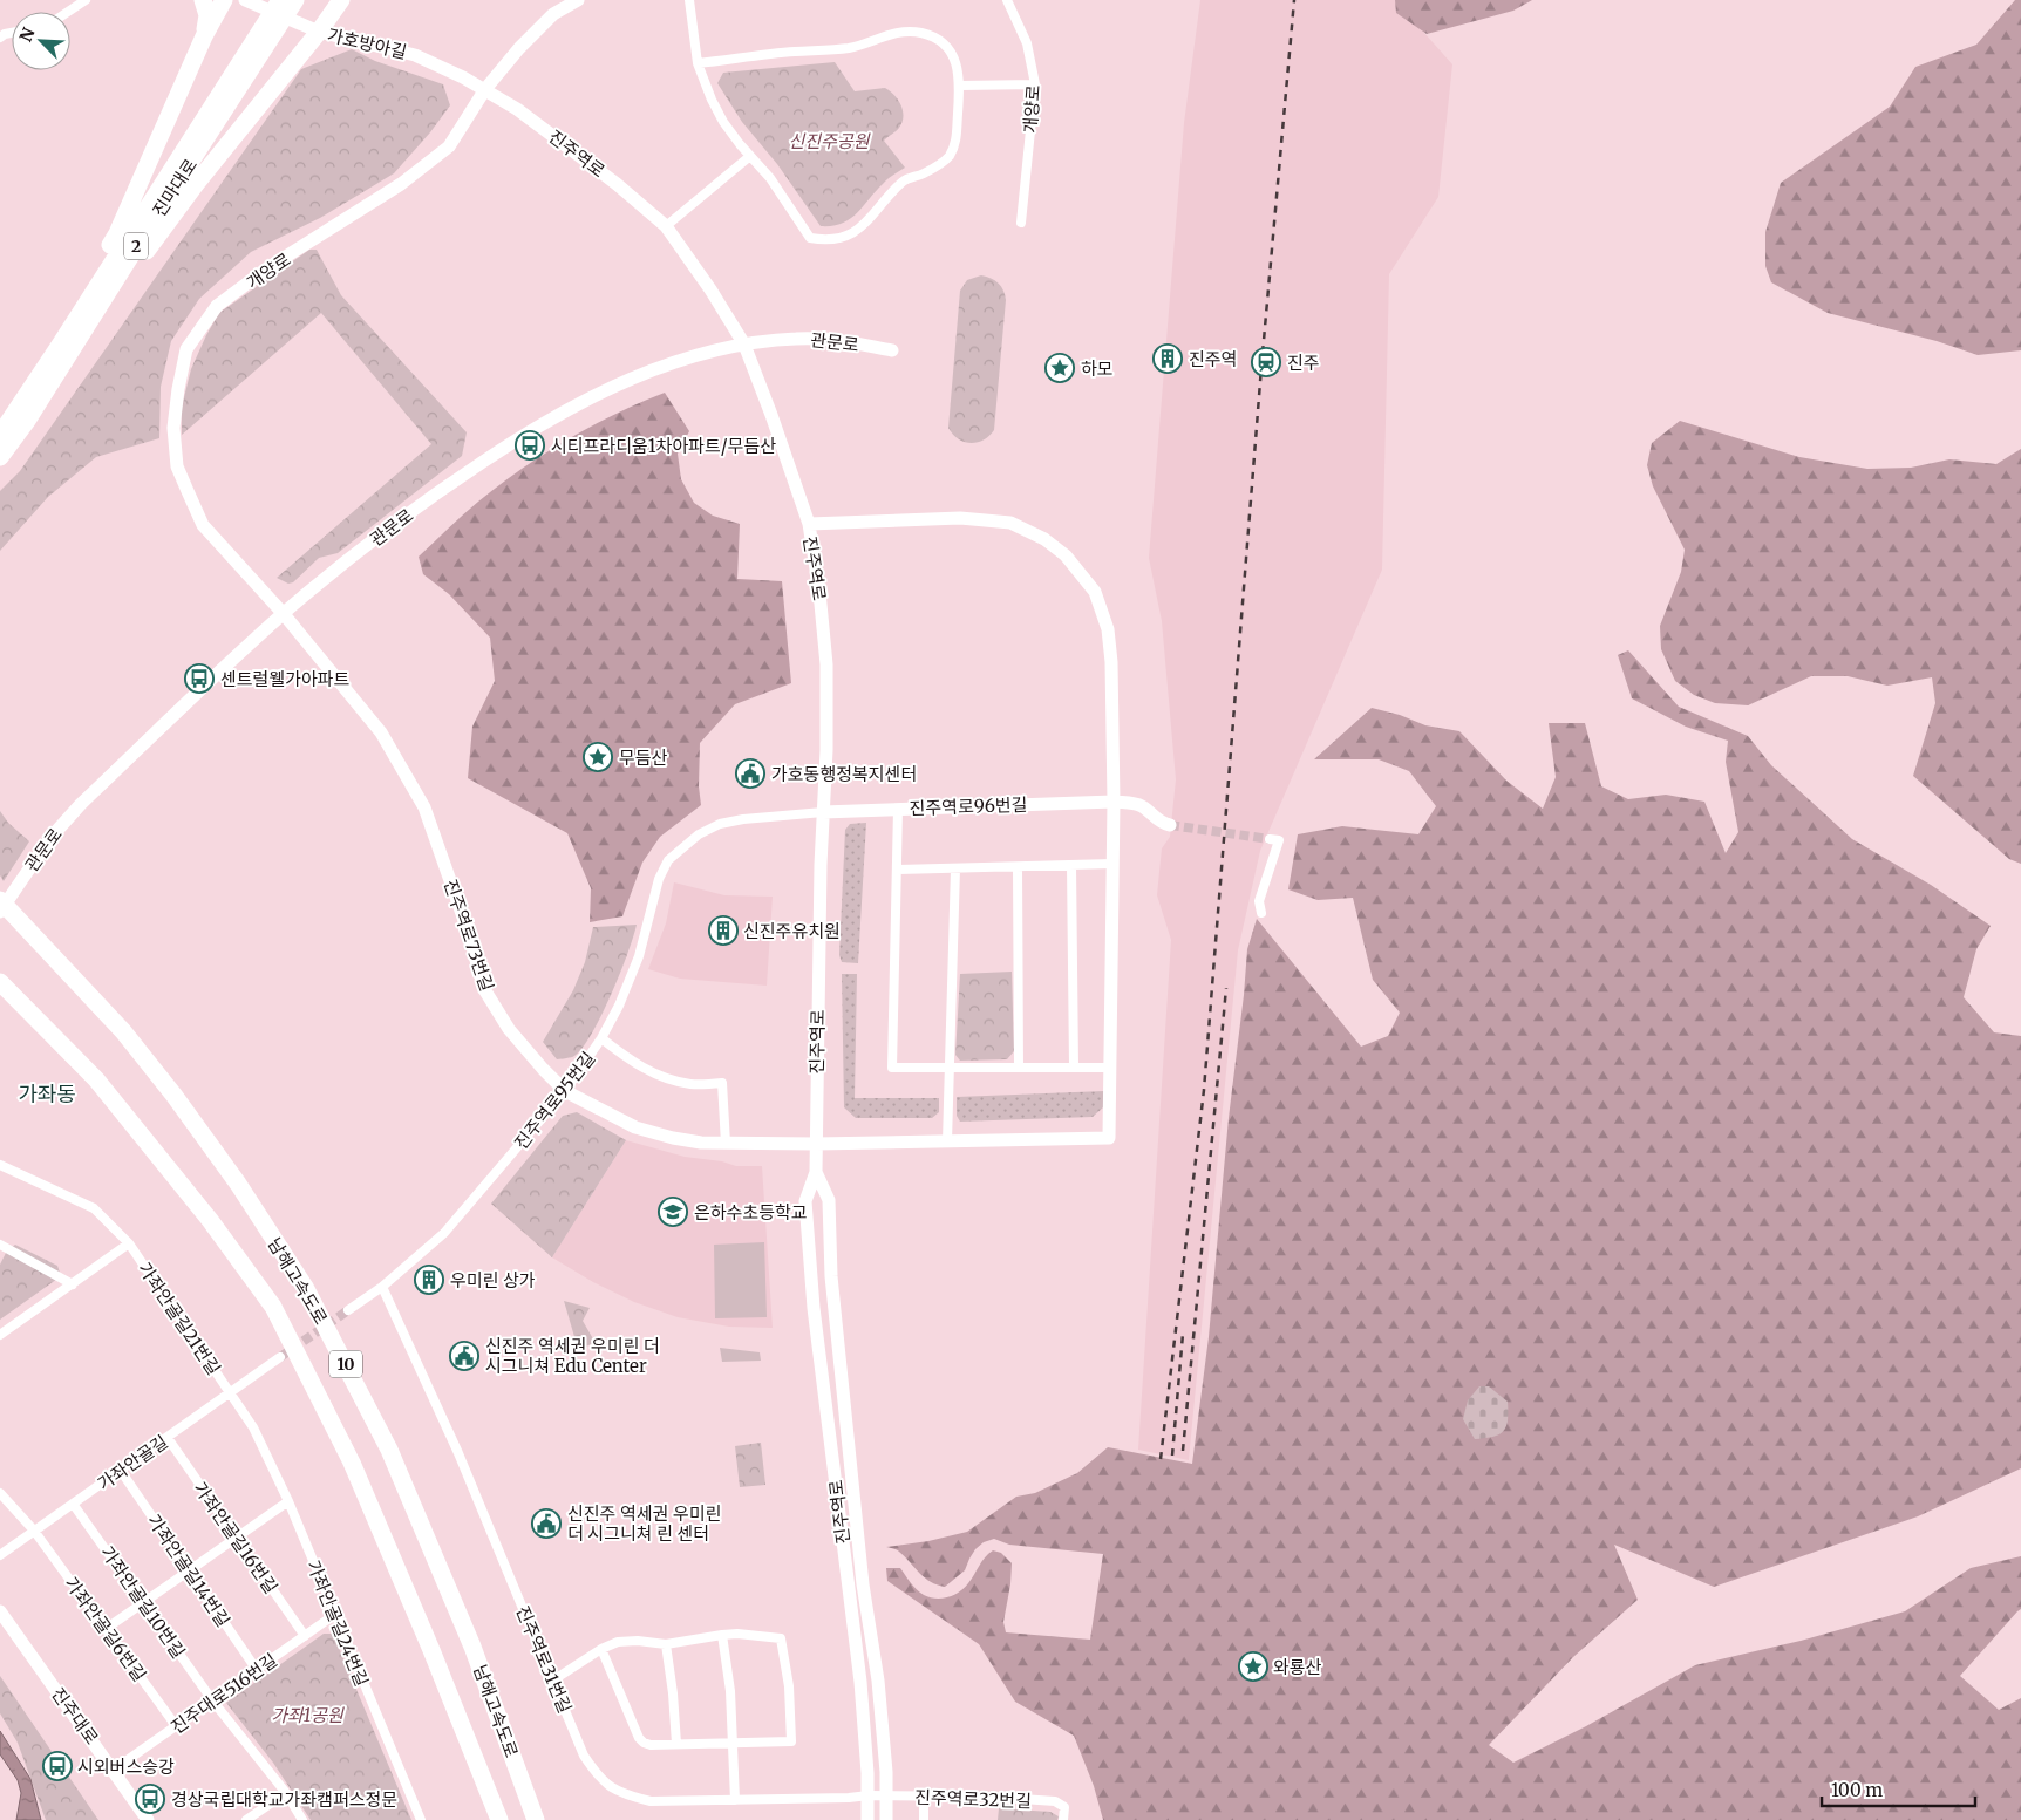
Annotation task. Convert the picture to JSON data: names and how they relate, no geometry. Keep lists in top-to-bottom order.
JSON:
{
  "streets": {
    "highway": [
      "진마대로",
      "2",
      "남해고속도로",
      "10"
    ],
    "street": [
      "가호방아길",
      "개양로",
      "진주역로",
      "관문로",
      "진주역로96번길",
      "진주역로73번길",
      "진주역로95번길",
      "가좌안골길21번길",
      "가좌안골길",
      "가좌안골길16번길",
      "가좌안골길14번길",
      "가좌안골길10번길",
      "가좌안골길24번길",
      "가좌안골길6번길",
      "진주역로31번길",
      "진주대로516번길",
      "진주대로",
      "진주역로32번길"
    ]
  },
  "crossings": [
    ["가호방아길", "개양로"],
    ["가호방아길", "진주역로"],
    ["개양로", "진주역로"],
    ["개양로", "관문로"],
    ["개양로", "진주역로73번길"],
    ["진주역로", "관문로"],
    ["진주역로", "진주역로96번길"],
    ["진주역로", "진주역로73번길"],
    ["진주역로", "진주역로95번길"],
    ["진주역로", "진주역로31번길"],
    ["진주역로", "진주역로32번길"],
    ["진마대로", "2"],
    ["관문로", "진주역로73번길"],
    ["진주역로96번길", "진주역로95번길"],
    ["진주역로73번길", "진주역로95번길"],
    ["진주역로95번길", "진주역로31번길"],
    ["가좌안골길21번길", "가좌안골길"],
    ["가좌안골길21번길", "가좌안골길24번길"],
    ["가좌안골길", "가좌안골길16번길"],
    ["가좌안골길", "가좌안골길14번길"],
    ["가좌안골길", "가좌안골길10번길"],
    ["가좌안골길", "가좌안골길24번길"],
    ["가좌안골길", "가좌안골길6번길"],
    ["가좌안골길16번길", "진주대로516번길"],
    ["가좌안골길14번길", "진주대로516번길"],
    ["가좌안골길10번길", "진주대로516번길"],
    ["가좌안골길24번길", "진주대로516번길"],
    ["가좌안골길6번길", "진주대로516번길"],
    ["진주역로31번길", "진주역로32번길"],
    ["진주대로516번길", "진주대로"]
  ],
  "districts": ["가좌동"],
  "parks": ["신진주공원", "가좌1공원"],
  "places": {
    "building": ["진주역", "신진주유치원", "우미린 상가"],
    "station": ["진주"],
    "place": ["하모", "무듬산", "와룡산"],
    "bus stop": [
      "시티프라디움1차아파트/무듬산",
      "센트럴웰가아파트",
      "시외버스승강",
      "경상국립대학교가좌캠퍼스정문"
    ],
    "public building": ["가호동행정복지센터", "신진주 역세권 우미린 더 시그니쳐 Edu Center", "신진주 역세권 우미린 더 시그니쳐 린 센터"],
    "school or university": ["은하수초등학교"]
  },
  "scale_bar": "100 m",
  "north": "top left"
}
